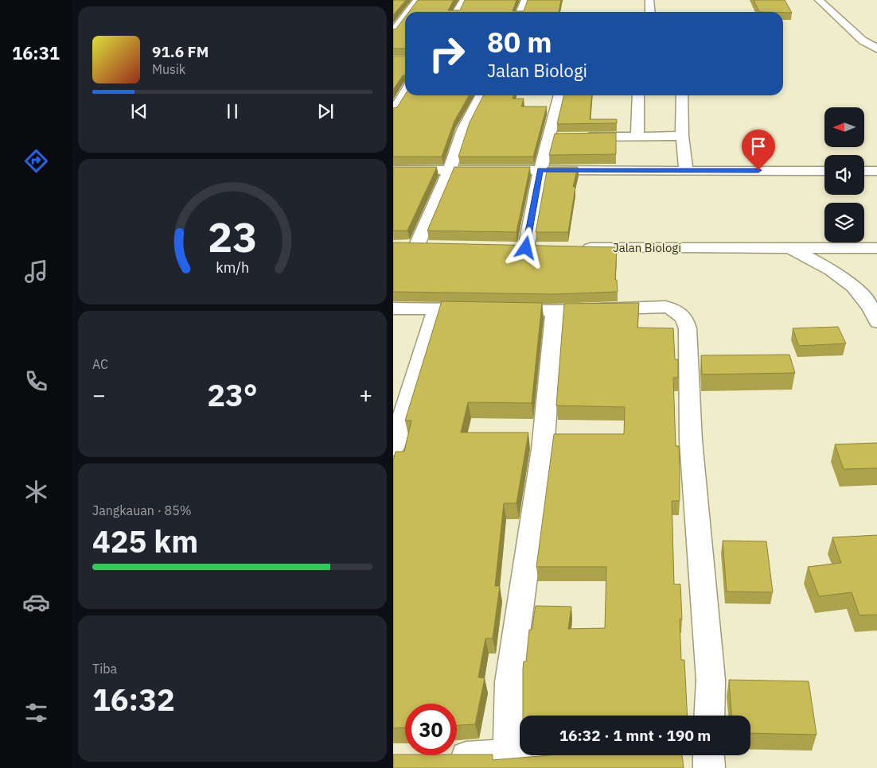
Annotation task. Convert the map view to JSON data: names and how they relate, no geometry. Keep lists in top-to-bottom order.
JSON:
{
  "streets": {
    "street": ["Jalan Biologi"]
  },
  "north": "left",
  "page": {
    "tabs": "16:31",
    "turn": ["80 m", "Jalan Biologi"],
    "song": ["91.6 FM", "Musik"],
    "tile": [
      "AC",
      ["Jangkauan · 85%", "425 km"],
      ["Tiba", "16:32"]
    ],
    "heat": ["−", "23°", "+"],
    "limit": "30",
    "trip": "16:32 · 1 mnt · 190 m",
    "gauge": ["23", "km/h"]
  }
}
